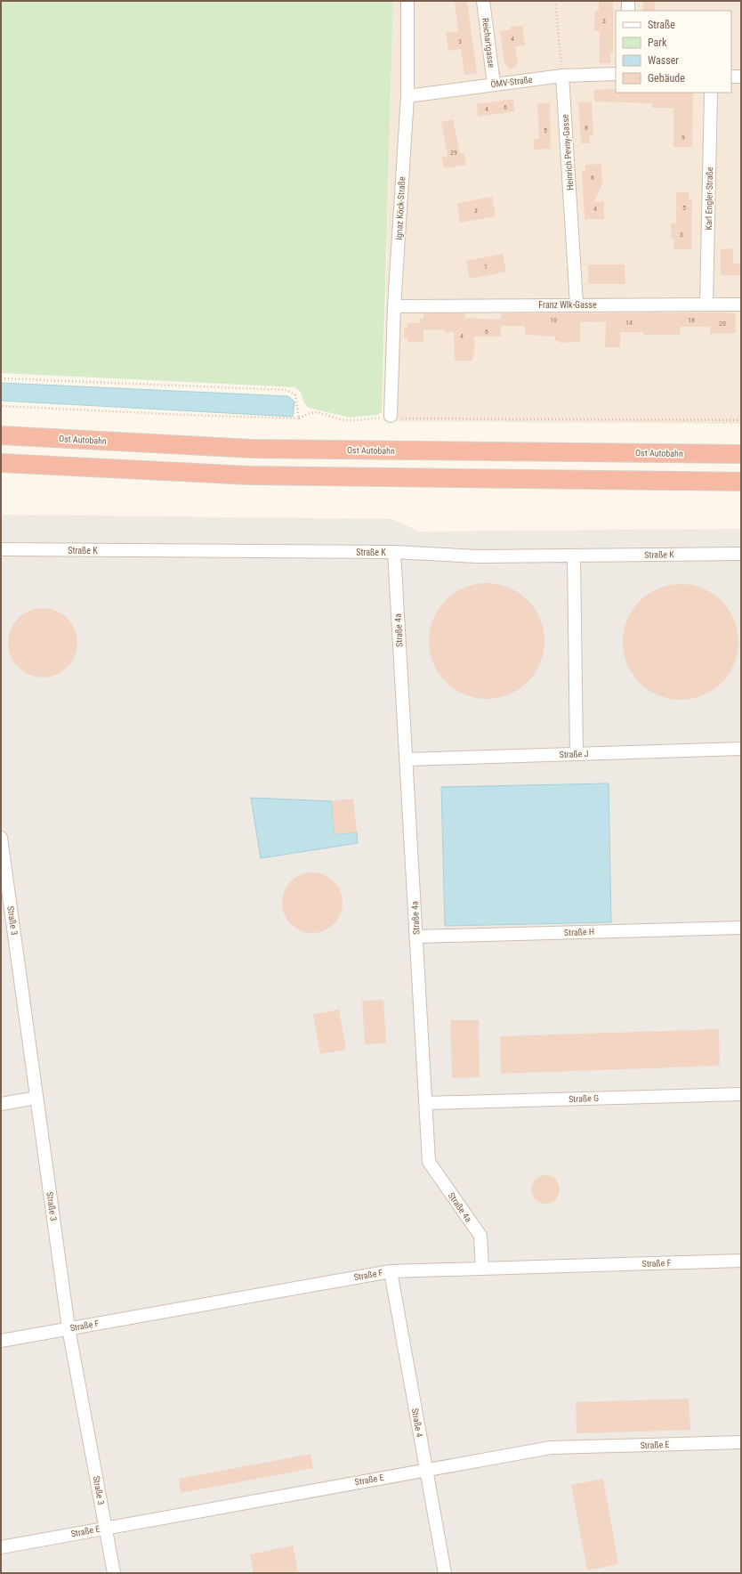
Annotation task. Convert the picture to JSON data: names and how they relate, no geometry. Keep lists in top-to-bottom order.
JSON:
{
  "streets": {
    "highway": ["Ost Autobahn"],
    "street": [
      "Reichartgasse",
      "ÖMV-Straße",
      "Heinrich Pevny-Gasse",
      "Karl Engler-Straße",
      "Ignaz Köck-Straße",
      "Franz Wlk-Gasse",
      "Straße K",
      "Straße 4a",
      "Straße J",
      "Straße 3",
      "Straße H",
      "Straße G",
      "Straße F",
      "Straße 4",
      "Straße E"
    ]
  },
  "crossings": [
    ["Reichartgasse", "ÖMV-Straße"],
    ["ÖMV-Straße", "Heinrich Pevny-Gasse"],
    ["ÖMV-Straße", "Ignaz Köck-Straße"],
    ["Heinrich Pevny-Gasse", "Franz Wlk-Gasse"],
    ["Karl Engler-Straße", "Franz Wlk-Gasse"],
    ["Ignaz Köck-Straße", "Franz Wlk-Gasse"],
    ["Straße K", "Straße 4a"],
    ["Straße 4a", "Straße J"],
    ["Straße 4a", "Straße H"],
    ["Straße 4a", "Straße G"],
    ["Straße 4a", "Straße F"],
    ["Straße 3", "Straße F"],
    ["Straße 3", "Straße E"],
    ["Straße F", "Straße 4"],
    ["Straße 4", "Straße E"]
  ],
  "house_numbers": [
    "3",
    "4",
    "3",
    "6",
    "4",
    "8",
    "5",
    "9",
    "29",
    "6",
    "5",
    "4",
    "3",
    "3",
    "1",
    "10",
    "18",
    "14",
    "20",
    "6",
    "4"
  ],
  "legend": [
    "Straße",
    "Park",
    "Wasser",
    "Gebäude"
  ]
}
